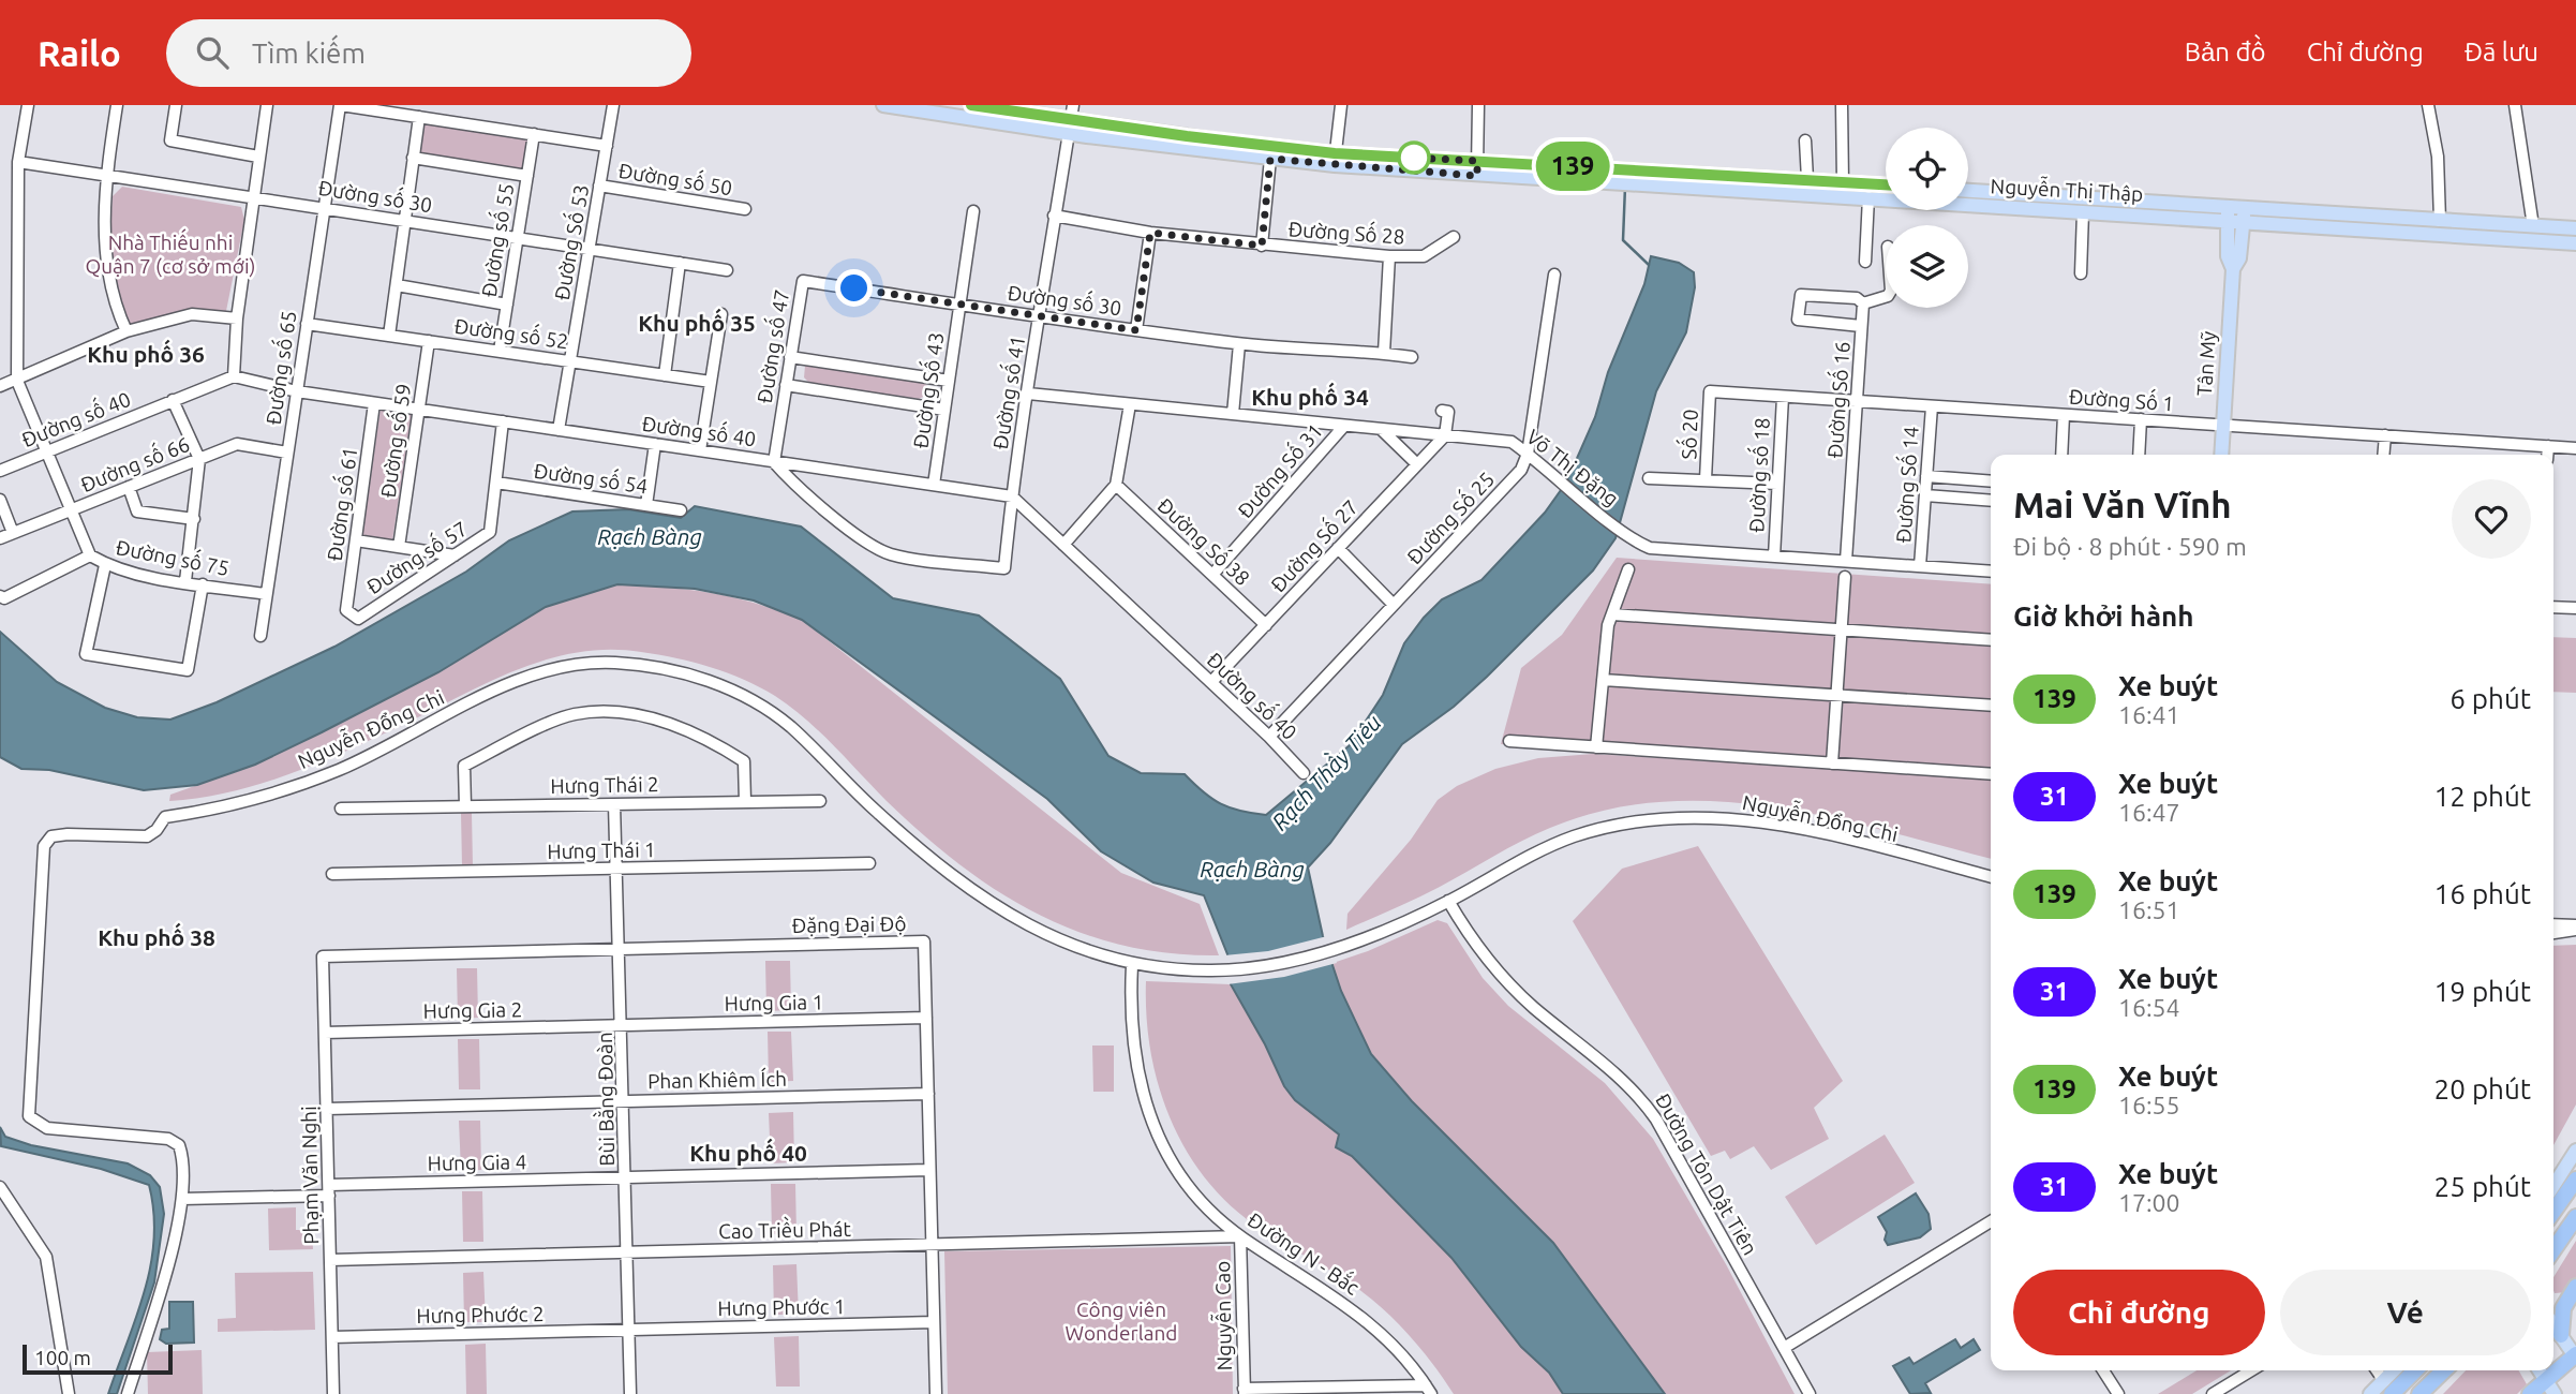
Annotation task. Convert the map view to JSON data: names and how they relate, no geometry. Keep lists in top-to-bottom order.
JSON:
{
  "streets": {
    "main road": ["Nguyễn Thị Thập", "Tân Mỹ"],
    "street": [
      "Đường số 50",
      "Đường số 30",
      "Đường Số 28",
      "Đường số 55",
      "Đường Số 53",
      "Đường số 52",
      "Đường số 47",
      "Đường số 65",
      "Đường Số 43",
      "Đường số 41",
      "Đường Số 16",
      "Đường Số 1",
      "Đường số 40",
      "Số 20",
      "Đường số 59",
      "Đường số 66",
      "Võ Thị Đặng",
      "Đường Số 31",
      "Đường số 18",
      "Đường số 54",
      "Đường Số 14",
      "Đường số 61",
      "Đường Số 25",
      "Đường Số 38",
      "Đường Số 27",
      "Đường số 75",
      "Đường số 57",
      "Nguyễn Đổng Chi",
      "Hưng Thái 2",
      "Hưng Thái 1",
      "Đặng Đại Độ",
      "Hưng Gia 1",
      "Hưng Gia 2",
      "Phan Khiêm Ích",
      "Bùi Bằng Đoàn",
      "Hưng Gia 4",
      "Đường Tôn Dật Tiên",
      "Phạm Văn Nghị",
      "Cao Triều Phát",
      "Đường N - Bắc",
      "Hưng Phước 1",
      "Hưng Phước 2",
      "Nguyễn Cao"
    ]
  },
  "crossings": [
    ["Đường số 50", "Đường Số 53"],
    ["Nguyễn Thị Thập", "Tân Mỹ"],
    ["Nguyễn Thị Thập", "Đường số 41"],
    ["Đường số 30", "Đường số 55"],
    ["Đường số 30", "Đường Số 53"],
    ["Đường số 30", "Đường số 47"],
    ["Đường số 30", "Đường số 65"],
    ["Đường số 30", "Đường Số 43"],
    ["Đường số 30", "Đường số 41"],
    ["Đường số 30", "Đường số 75"],
    ["Đường Số 28", "Đường số 41"],
    ["Đường số 55", "Đường số 52"],
    ["Đường Số 53", "Đường số 52"],
    ["Đường Số 53", "Đường số 40"],
    ["Đường số 52", "Đường số 65"],
    ["Đường số 52", "Đường số 59"],
    ["Đường số 47", "Đường số 41"],
    ["Đường số 47", "Đường số 40"],
    ["Tân Mỹ", "Đường Số 1"],
    ["Đường số 65", "Đường số 40"],
    ["Đường số 65", "Đường số 66"],
    ["Đường số 65", "Đường số 75"],
    ["Đường Số 43", "Đường số 40"],
    ["Đường số 41", "Đường số 40"],
    ["Đường số 41", "Võ Thị Đặng"],
    ["Đường Số 16", "Đường Số 1"],
    ["Đường Số 16", "Võ Thị Đặng"],
    ["Đường Số 1", "Số 20"],
    ["Đường Số 1", "Đường số 18"],
    ["Đường Số 1", "Đường Số 14"],
    ["Đường số 40", "Đường số 59"],
    ["Đường số 40", "Đường số 61"],
    ["Đường số 40", "Đường Số 25"],
    ["Đường số 40", "Đường Số 27"],
    ["Đường số 40", "Đường số 75"],
    ["Đường số 40", "Đường số 57"],
    ["Đường số 66", "Đường số 75"],
    ["Võ Thị Đặng", "Đường Số 31"],
    ["Võ Thị Đặng", "Đường số 18"],
    ["Võ Thị Đặng", "Đường Số 14"],
    ["Võ Thị Đặng", "Đường Số 25"],
    ["Võ Thị Đặng", "Đường Số 27"],
    ["Đường Số 31", "Đường Số 38"],
    ["Đường số 54", "Đường số 57"],
    ["Đường số 61", "Đường số 57"],
    ["Đường Số 38", "Đường Số 27"],
    ["Nguyễn Đổng Chi", "Hưng Gia 4"],
    ["Nguyễn Đổng Chi", "Đường Tôn Dật Tiên"],
    ["Nguyễn Đổng Chi", "Đường N - Bắc"],
    ["Hưng Thái 2", "Bùi Bằng Đoàn"],
    ["Hưng Thái 1", "Bùi Bằng Đoàn"],
    ["Đặng Đại Độ", "Hưng Gia 1"],
    ["Đặng Đại Độ", "Phan Khiêm Ích"],
    ["Đặng Đại Độ", "Bùi Bằng Đoàn"],
    ["Đặng Đại Độ", "Hưng Gia 4"],
    ["Đặng Đại Độ", "Phạm Văn Nghị"],
    ["Đặng Đại Độ", "Cao Triều Phát"],
    ["Đặng Đại Độ", "Hưng Phước 1"],
    ["Hưng Gia 1", "Hưng Gia 2"],
    ["Hưng Gia 1", "Bùi Bằng Đoàn"],
    ["Hưng Gia 2", "Bùi Bằng Đoàn"],
    ["Hưng Gia 2", "Phạm Văn Nghị"],
    ["Phan Khiêm Ích", "Bùi Bằng Đoàn"],
    ["Phan Khiêm Ích", "Phạm Văn Nghị"],
    ["Bùi Bằng Đoàn", "Hưng Gia 4"],
    ["Bùi Bằng Đoàn", "Cao Triều Phát"],
    ["Bùi Bằng Đoàn", "Hưng Phước 1"],
    ["Bùi Bằng Đoàn", "Hưng Phước 2"],
    ["Hưng Gia 4", "Phạm Văn Nghị"],
    ["Phạm Văn Nghị", "Cao Triều Phát"],
    ["Phạm Văn Nghị", "Hưng Phước 2"],
    ["Cao Triều Phát", "Đường N - Bắc"],
    ["Cao Triều Phát", "Nguyễn Cao"],
    ["Đường N - Bắc", "Nguyễn Cao"],
    ["Hưng Phước 1", "Hưng Phước 2"]
  ],
  "districts": [
    "Khu phố 35",
    "Khu phố 36",
    "Khu phố 34",
    "Khu phố 38",
    "Khu phố 40"
  ],
  "water": ["Rạch Bàng", "Rạch Thầy Tiêu"],
  "parks": ["Nhà Thiếu nhi Quận 7 (cơ sở mới)", "Công viên Wonderland"],
  "lines": ["bus line 139"],
  "scale_bar": "100 m",
  "page": {
    "header": "Railo",
    "search": "Tìm kiếm",
    "nav": ["Bản đồ", "Chỉ đường", "Đã lưu"],
    "on_map": "139",
    "heading": [
      ["Mai Văn Vĩnh", "Đi bộ · 8 phút · 590 m"],
      "Giờ khởi hành"
    ],
    "list": [
      {
        "mark": "139",
        "name": "Xe buýt",
        "note": "16:41",
        "value": "6 phút"
      },
      {
        "mark": "31",
        "name": "Xe buýt",
        "note": "16:47",
        "value": "12 phút"
      },
      {
        "mark": "139",
        "name": "Xe buýt",
        "note": "16:51",
        "value": "16 phút"
      },
      {
        "mark": "31",
        "name": "Xe buýt",
        "note": "16:54",
        "value": "19 phút"
      },
      {
        "mark": "139",
        "name": "Xe buýt",
        "note": "16:55",
        "value": "20 phút"
      },
      {
        "mark": "31",
        "name": "Xe buýt",
        "note": "17:00",
        "value": "25 phút"
      }
    ],
    "buttons": ["Chỉ đường", "Vé"],
    "scale": "100 m"
  }
}
